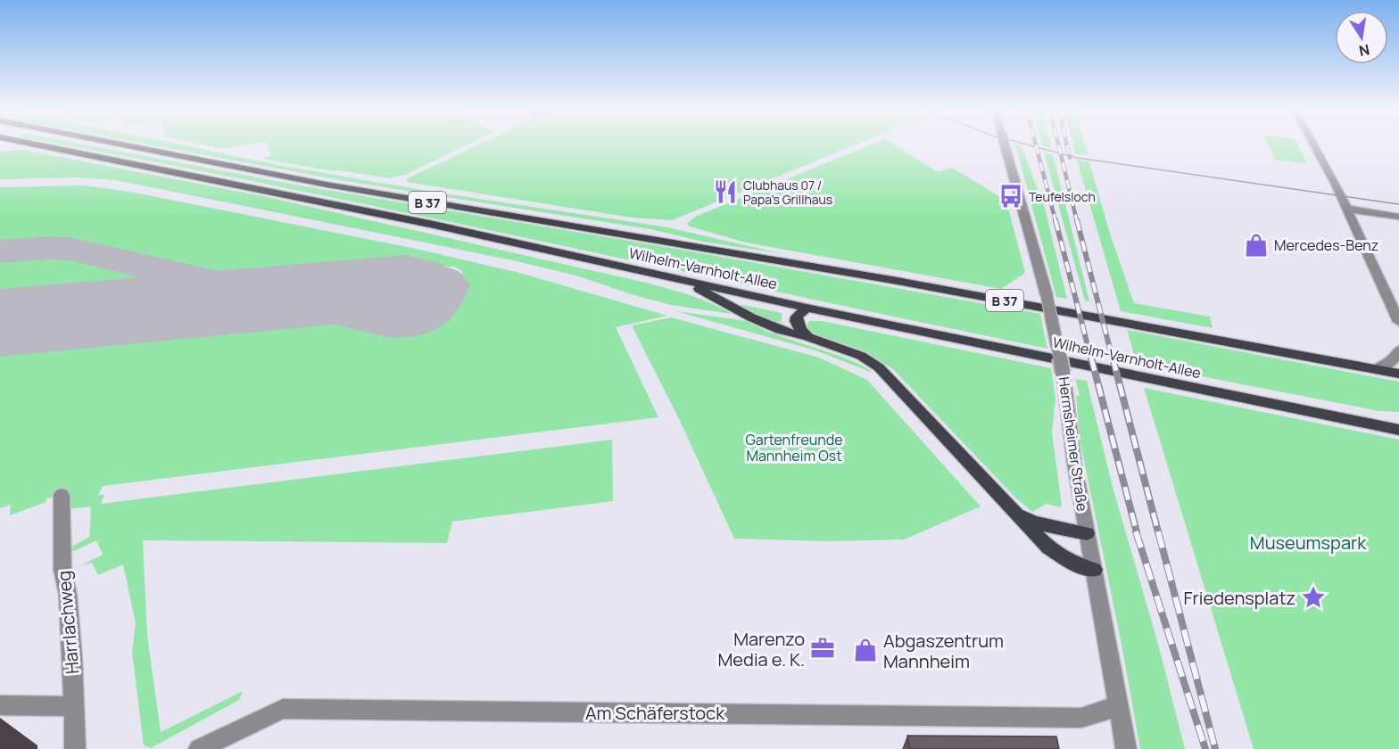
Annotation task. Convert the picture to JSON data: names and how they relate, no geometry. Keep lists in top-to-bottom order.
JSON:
{
  "streets": {
    "main road": ["B 37", "Wilhelm-Varnholt-Allee"],
    "street": ["Hermsheimer Straße", "Harrlachweg", "Am Schäferstock"]
  },
  "crossings": [
    ["Hermsheimer Straße", "Am Schäferstock"]
  ],
  "parks": ["Gartenfreunde Mannheim Ost", "Museumspark"],
  "places": {
    "restaurant": ["Clubhaus 07 / Papa's Grillhaus"],
    "bus stop": ["Teufelsloch"],
    "shop": ["Mercedes-Benz", "Abgaszentrum Mannheim"],
    "place": ["Friedensplatz"],
    "office": ["Marenzo Media e. K."]
  },
  "north": "bottom"
}
